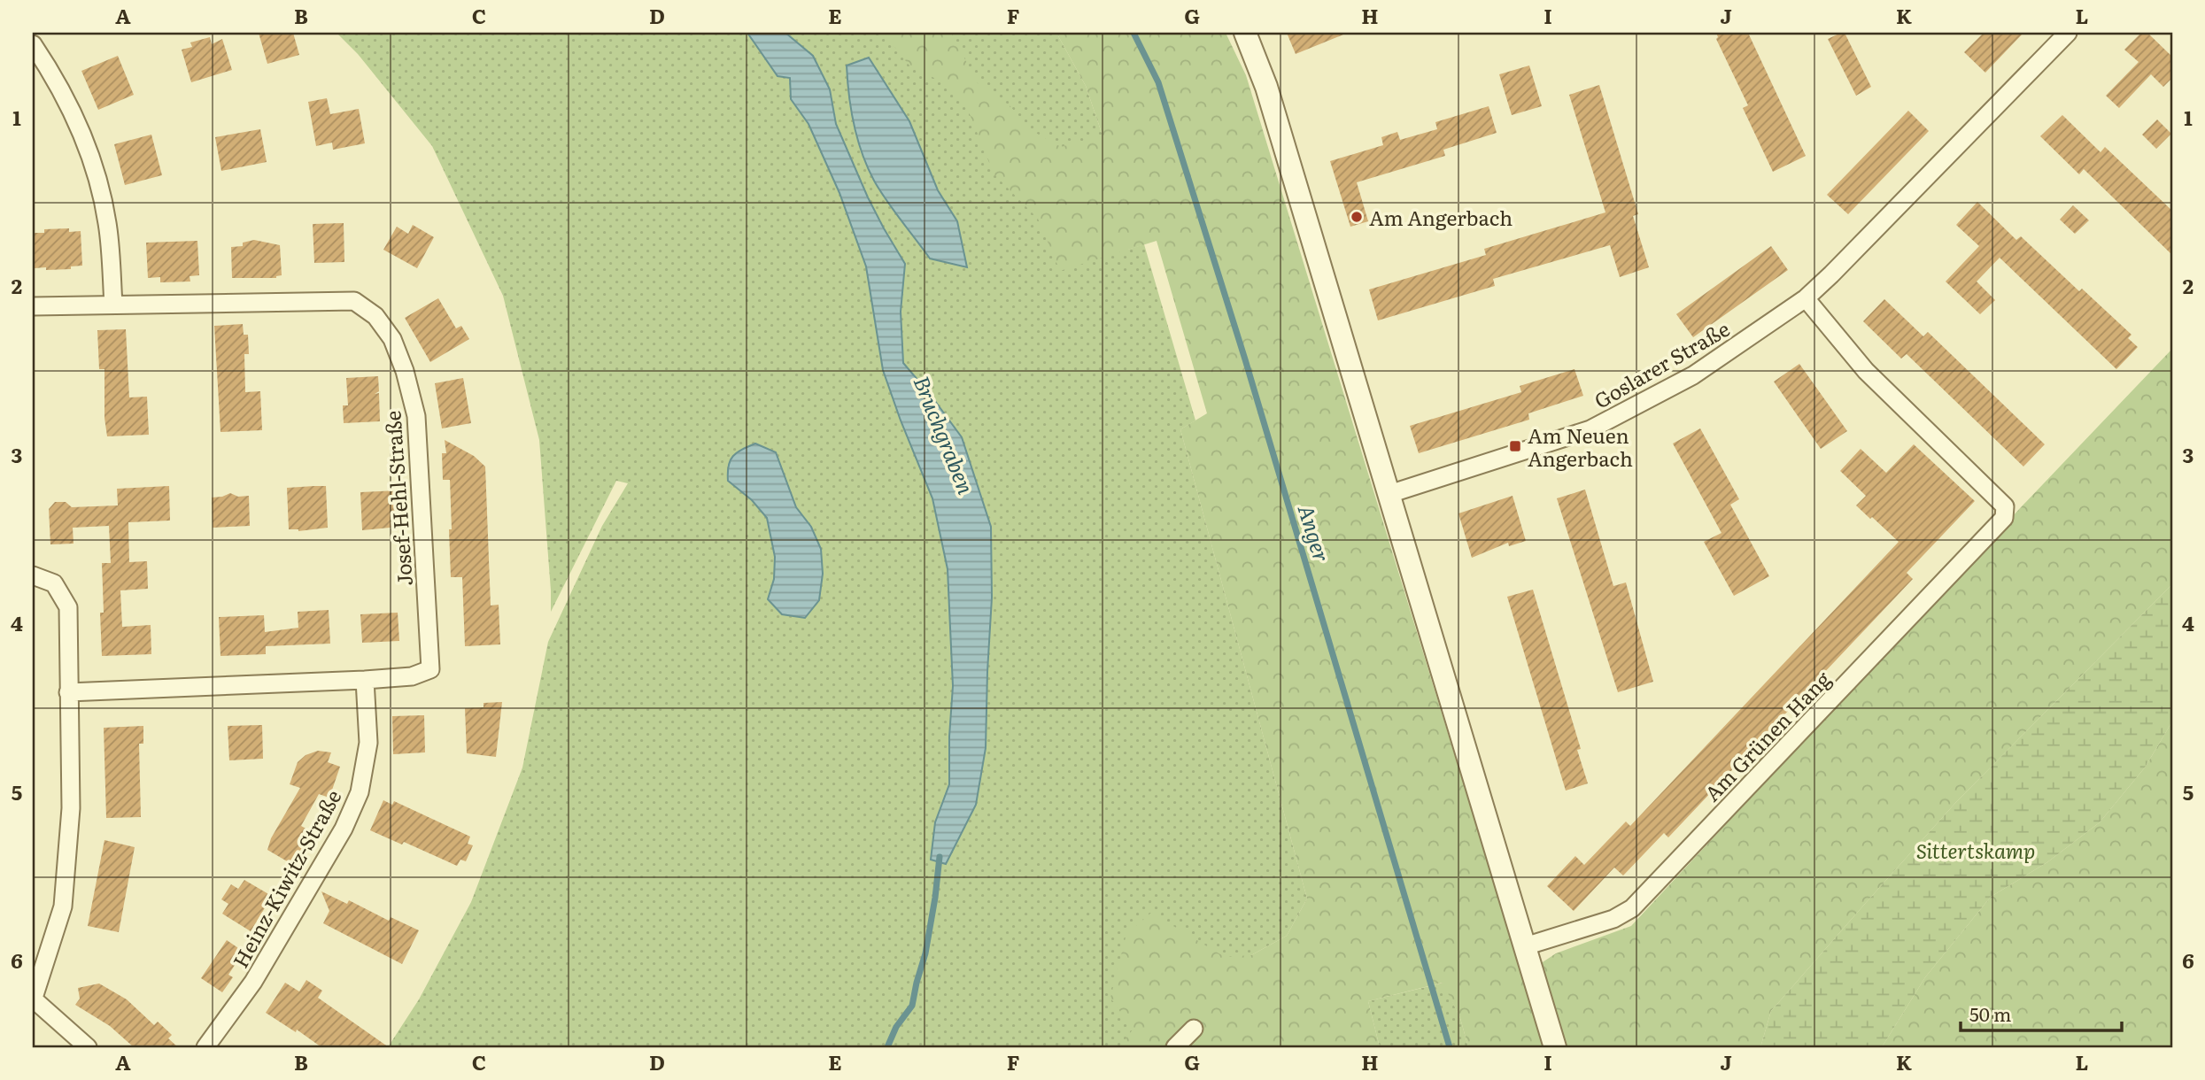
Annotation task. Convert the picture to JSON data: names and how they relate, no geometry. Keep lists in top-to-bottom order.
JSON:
{
  "streets": {
    "street": [
      "Goslarer Straße",
      "Josef-Hehl-Straße",
      "Am Grünen Hang",
      "Heinz-Kiwitz-Straße"
    ]
  },
  "crossings": [
    ["Goslarer Straße", "Am Grünen Hang"],
    ["Josef-Hehl-Straße", "Heinz-Kiwitz-Straße"]
  ],
  "water": ["Bruchgraben", "Anger"],
  "parks": ["Sittertskamp"],
  "places": {
    "other": ["Am Angerbach"],
    "transit": ["Am Neuen Angerbach"]
  },
  "scale_bar": "50 m",
  "grid": {
    "columns": [
      "A",
      "B",
      "C",
      "D",
      "E",
      "F",
      "G",
      "H",
      "I",
      "J",
      "K",
      "L"
    ],
    "rows": [
      "1",
      "2",
      "3",
      "4",
      "5",
      "6"
    ]
  }
}
